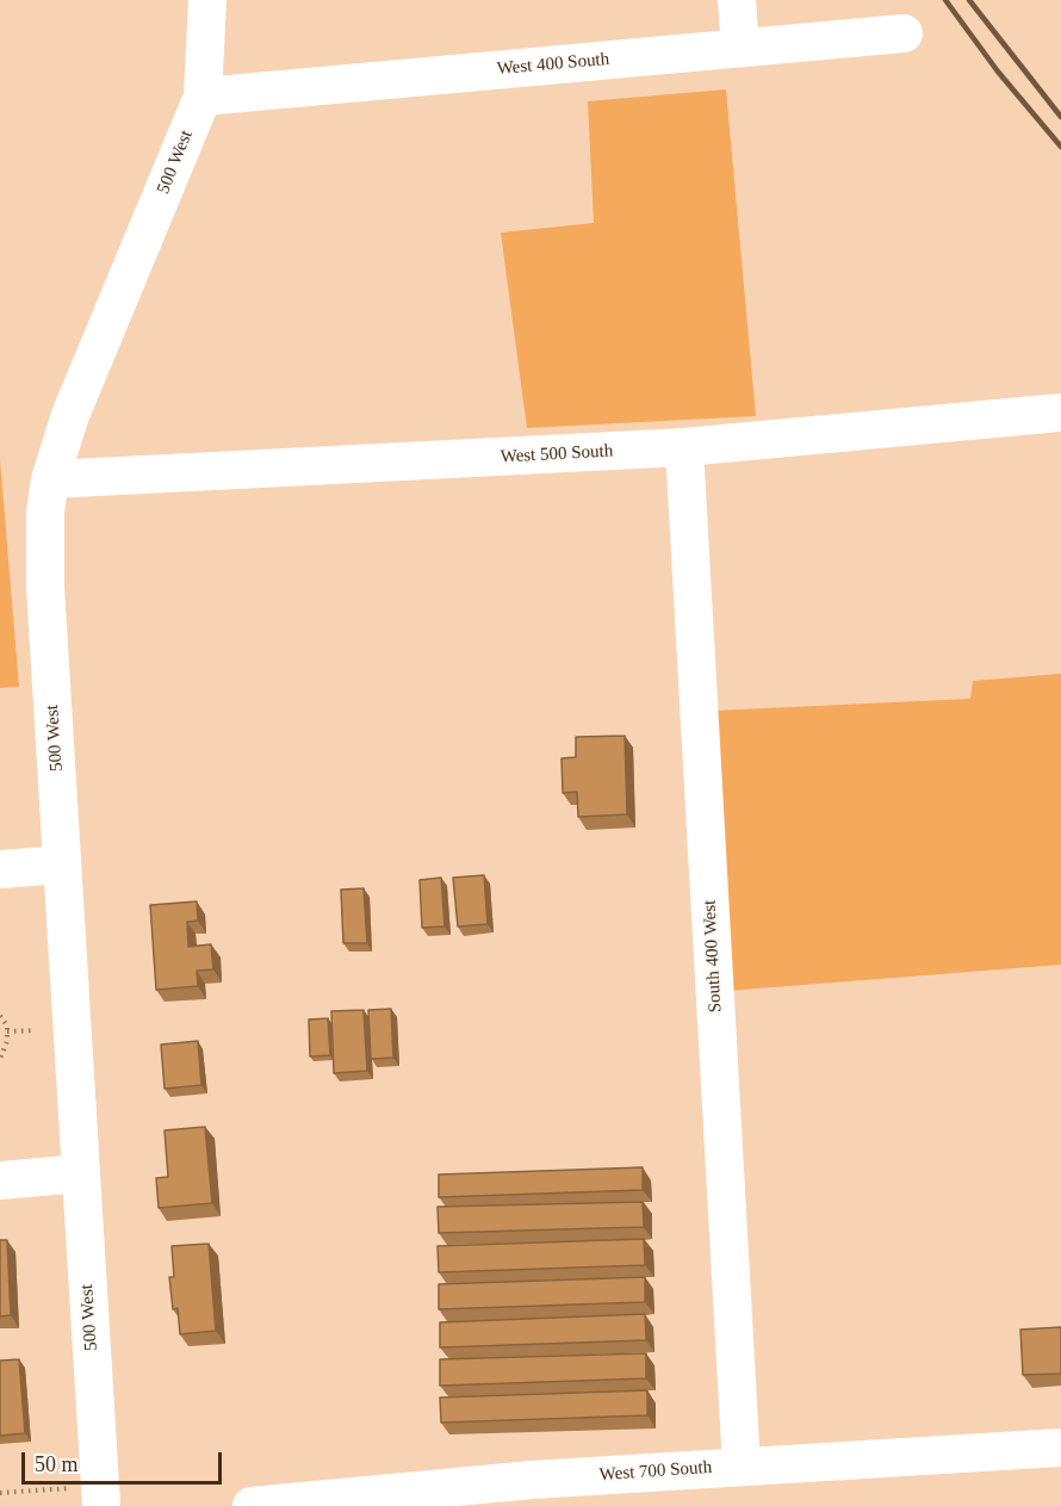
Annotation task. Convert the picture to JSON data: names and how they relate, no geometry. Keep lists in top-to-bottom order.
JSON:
{
  "streets": {
    "street": [
      "West 400 South",
      "500 West",
      "West 500 South",
      "South 400 West",
      "West 700 South"
    ]
  },
  "crossings": [
    ["West 400 South", "500 West"],
    ["500 West", "West 500 South"],
    ["West 500 South", "South 400 West"],
    ["South 400 West", "West 700 South"]
  ],
  "scale_bar": "50 m"
}
